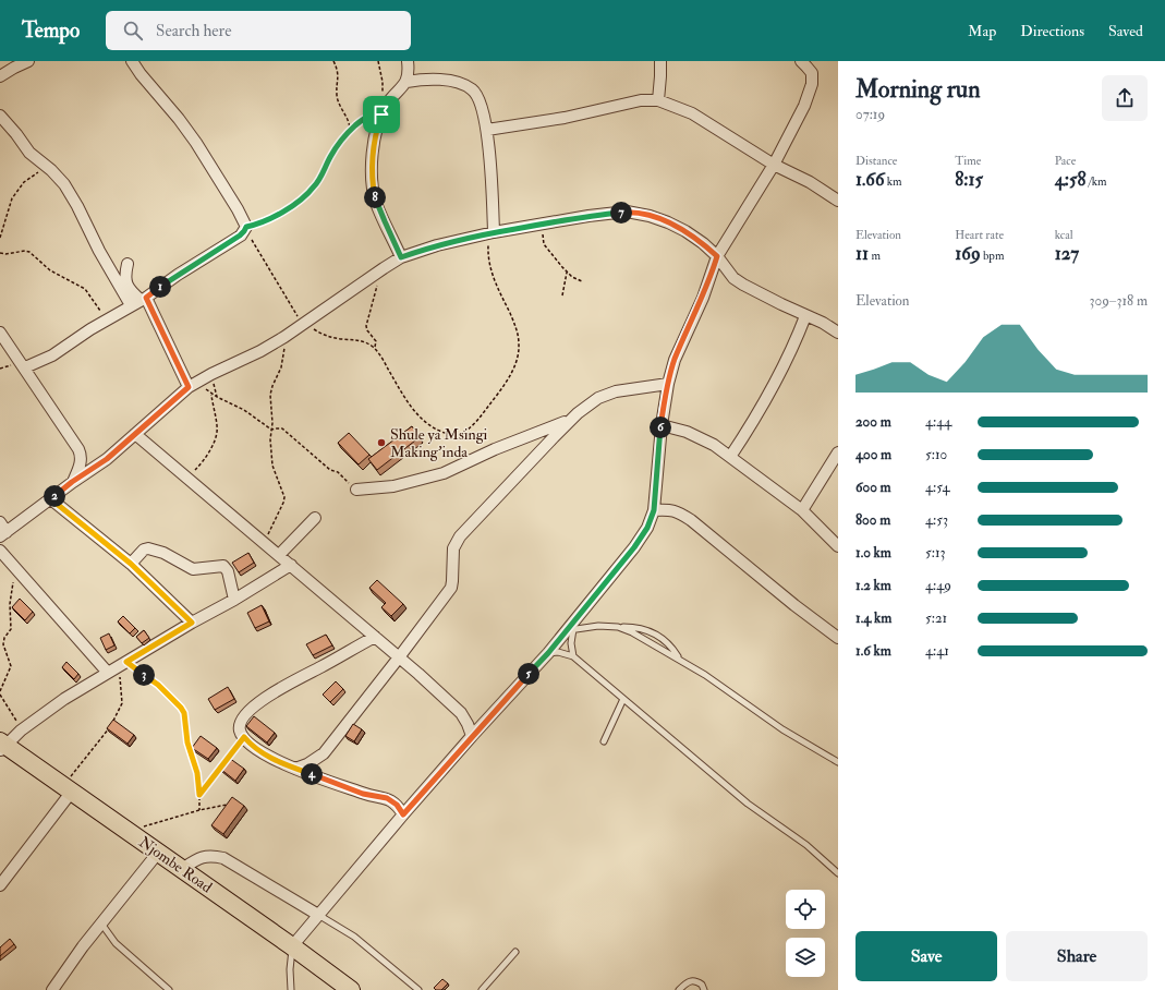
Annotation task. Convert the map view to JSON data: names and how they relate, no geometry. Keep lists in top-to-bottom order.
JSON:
{
  "streets": {
    "highway": ["Njombe Road"]
  },
  "places": ["Shule ya Msingi Making'inda"],
  "page": {
    "header": "Tempo",
    "search": "Search here",
    "nav": ["Map", "Directions", "Saved"],
    "heading": ["Morning run", "07:19"],
    "stats": [
      ["Distance", "1.66 km"],
      ["Time", "8:15"],
      ["Pace", "4:58 /km"],
      ["Elevation", "11 m"],
      ["Heart rate", "169 bpm"],
      ["kcal", "127"]
    ],
    "pins": [
      "8",
      "7",
      "1",
      "6",
      "2",
      "5",
      "3",
      "4"
    ],
    "chart": ["Elevation", "309–318 m"],
    "list": [
      {
        "name": "200 m",
        "note": "4:44"
      },
      {
        "name": "400 m",
        "note": "5:10"
      },
      {
        "name": "600 m",
        "note": "4:54"
      },
      {
        "name": "800 m",
        "note": "4:53"
      },
      {
        "name": "1.0 km",
        "note": "5:13"
      },
      {
        "name": "1.2 km",
        "note": "4:49"
      },
      {
        "name": "1.4 km",
        "note": "5:21"
      },
      {
        "name": "1.6 km",
        "note": "4:41"
      }
    ],
    "buttons": ["Save", "Share"]
  }
}
